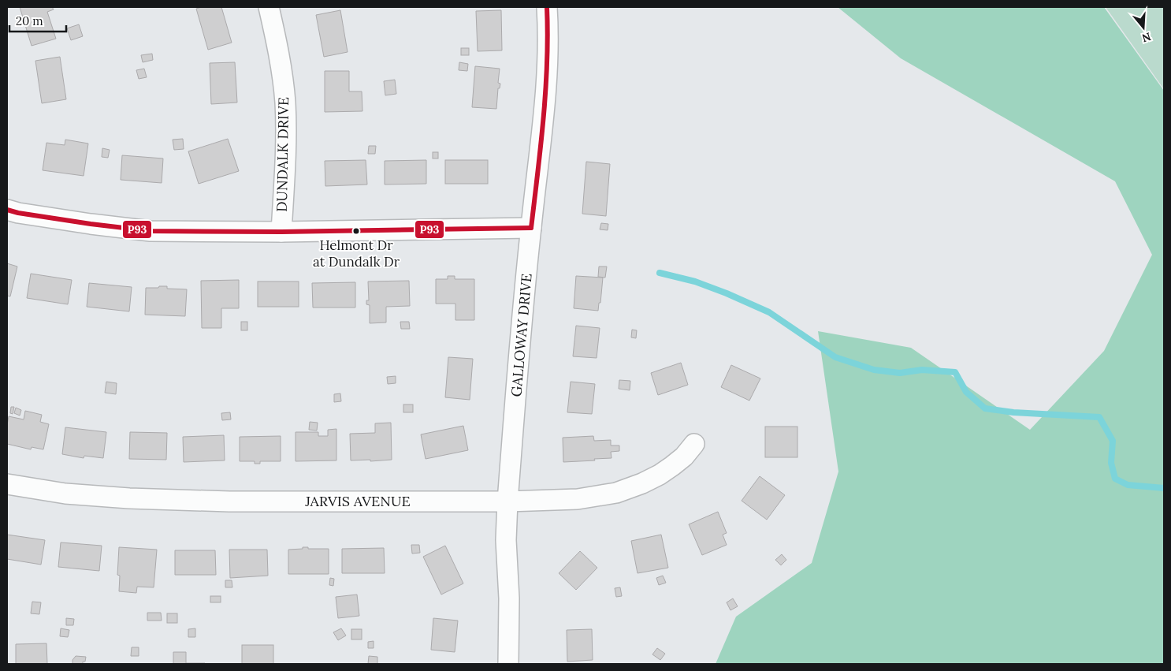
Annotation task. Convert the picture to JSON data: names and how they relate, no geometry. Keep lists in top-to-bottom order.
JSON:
{
  "streets": {
    "street": ["DUNDALK DRIVE", "GALLOWAY DRIVE", "JARVIS AVENUE"]
  },
  "crossings": [
    ["GALLOWAY DRIVE", "JARVIS AVENUE"]
  ],
  "places": ["Helmont Dr at Dundalk Dr"],
  "lines": ["transit line P93"],
  "scale_bar": "20 m",
  "north": "bottom"
}
